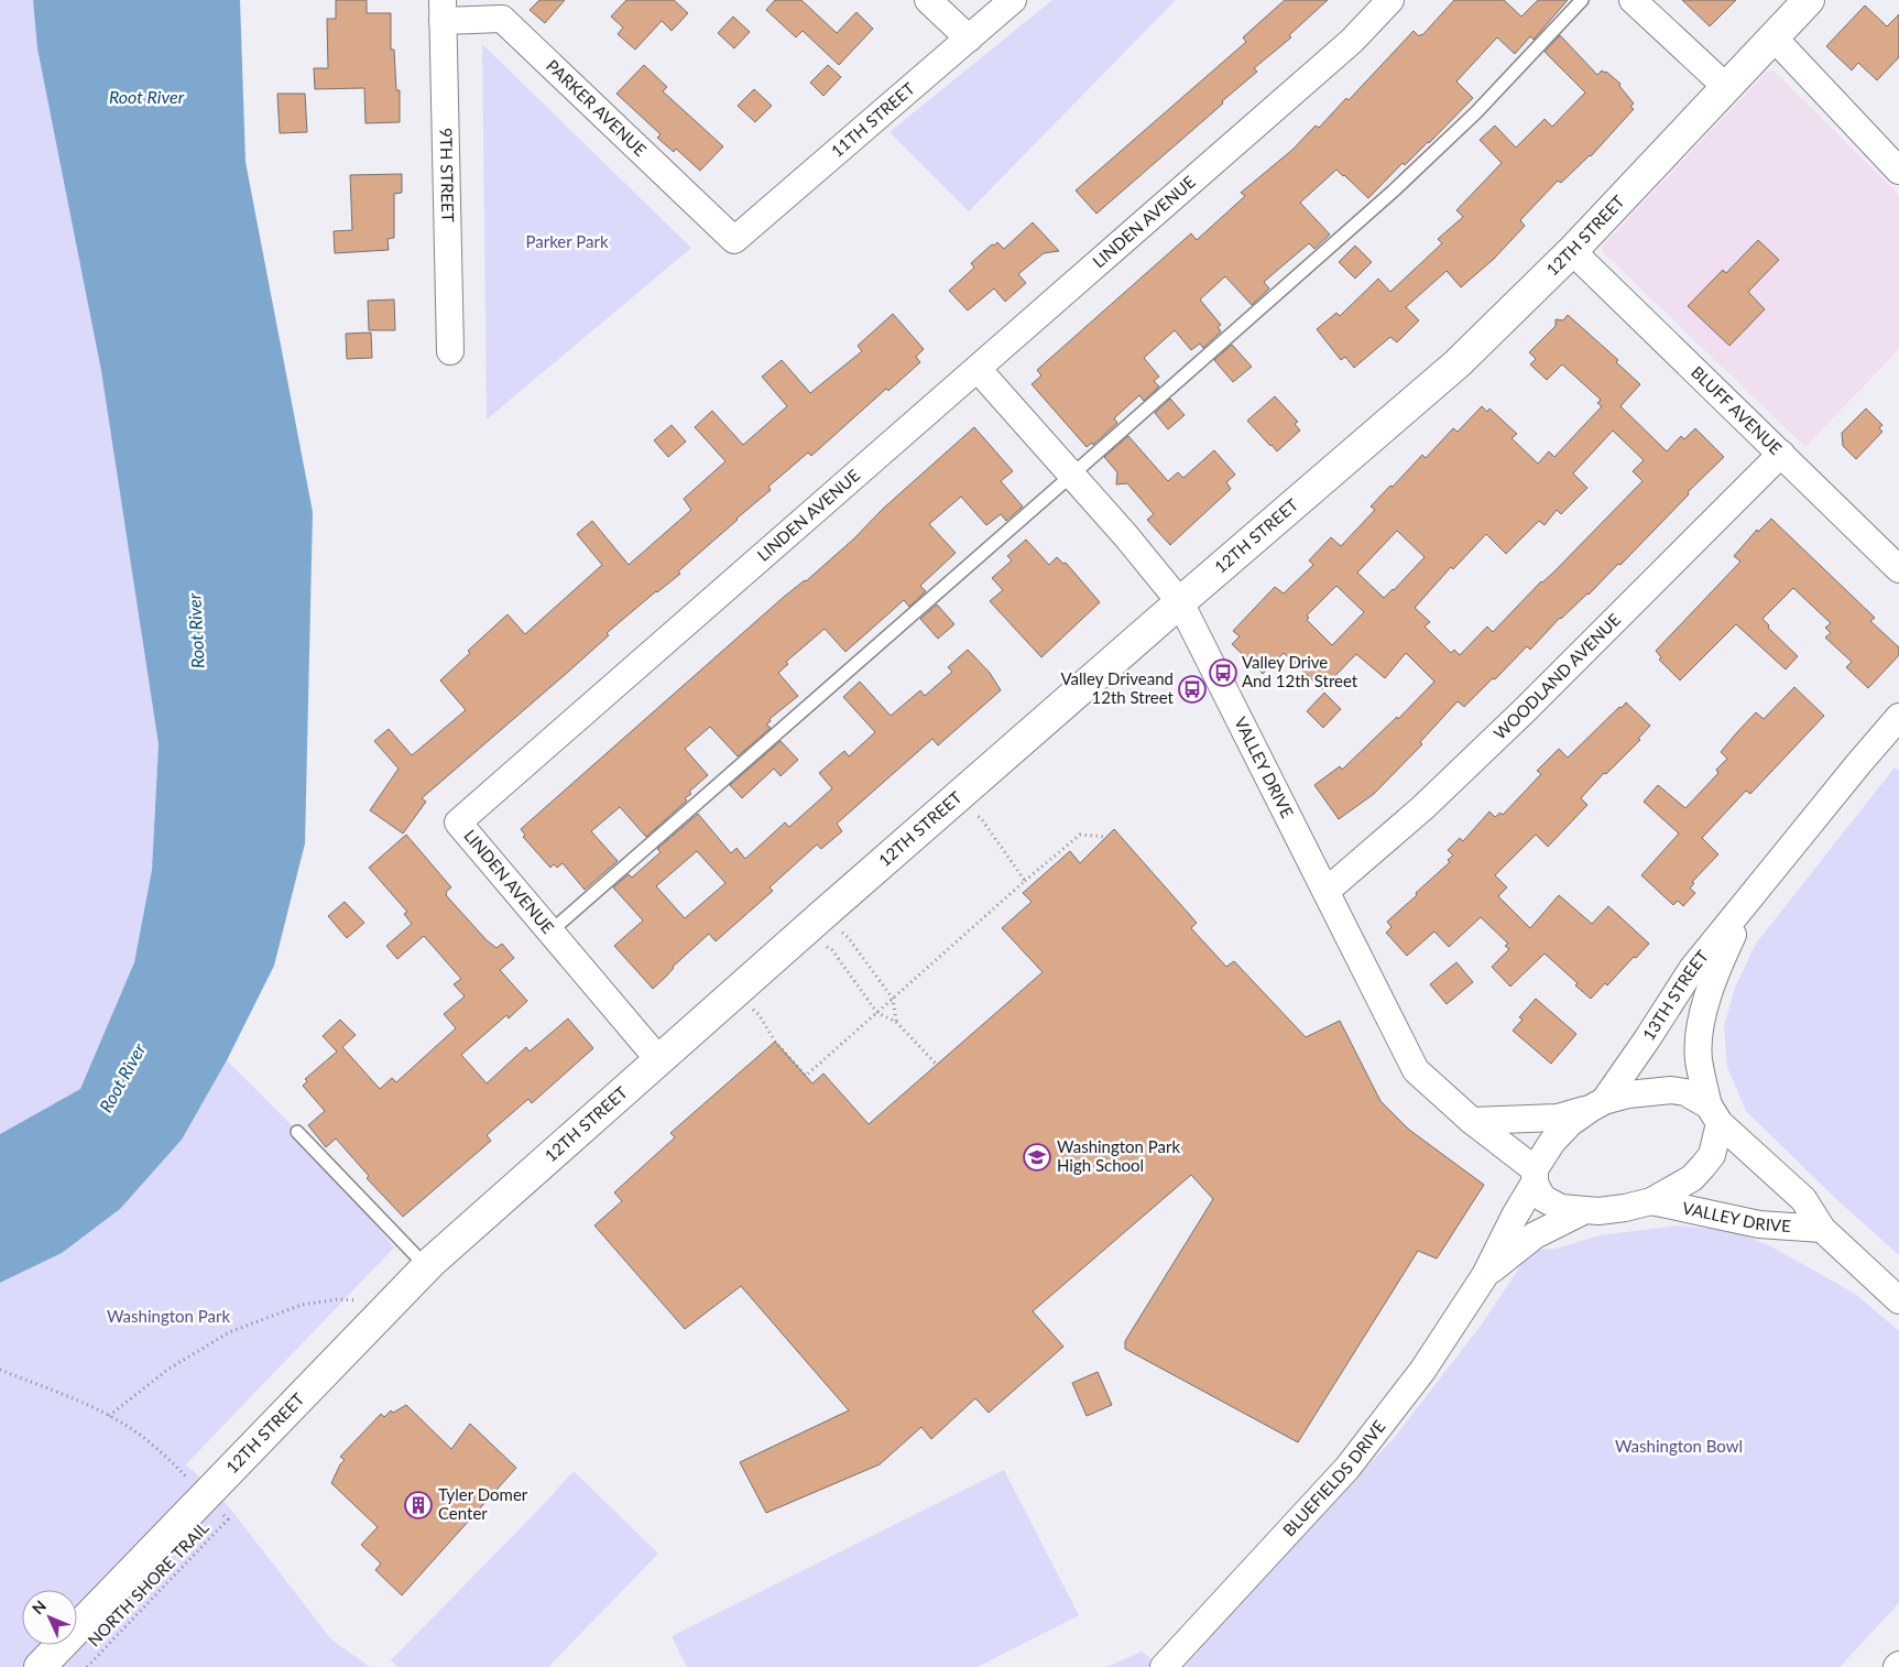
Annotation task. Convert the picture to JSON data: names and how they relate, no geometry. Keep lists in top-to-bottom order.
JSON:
{
  "streets": {
    "street": [
      "PARKER AVENUE",
      "11TH STREET",
      "9TH STREET",
      "LINDEN AVENUE",
      "12TH STREET",
      "BLUFF AVENUE",
      "WOODLAND AVENUE",
      "VALLEY DRIVE",
      "13TH STREET",
      "BLUEFIELDS DRIVE"
    ],
    "path": ["NORTH SHORE TRAIL"]
  },
  "crossings": [
    ["PARKER AVENUE", "11TH STREET"],
    ["PARKER AVENUE", "9TH STREET"],
    ["LINDEN AVENUE", "12TH STREET"],
    ["LINDEN AVENUE", "VALLEY DRIVE"],
    ["12TH STREET", "BLUFF AVENUE"],
    ["12TH STREET", "VALLEY DRIVE"],
    ["12TH STREET", "NORTH SHORE TRAIL"],
    ["BLUFF AVENUE", "WOODLAND AVENUE"],
    ["WOODLAND AVENUE", "VALLEY DRIVE"],
    ["VALLEY DRIVE", "13TH STREET"],
    ["VALLEY DRIVE", "BLUEFIELDS DRIVE"],
    ["13TH STREET", "BLUEFIELDS DRIVE"]
  ],
  "water": ["Root River"],
  "parks": ["Parker Park", "Washington Park", "Washington Bowl"],
  "places": {
    "bus stop": ["Valley Drive And 12th Street", "Valley Driveand 12th Street"],
    "school or university": ["Washington Park High School"],
    "building": ["Tyler Domer Center"]
  },
  "north": "top left"
}
